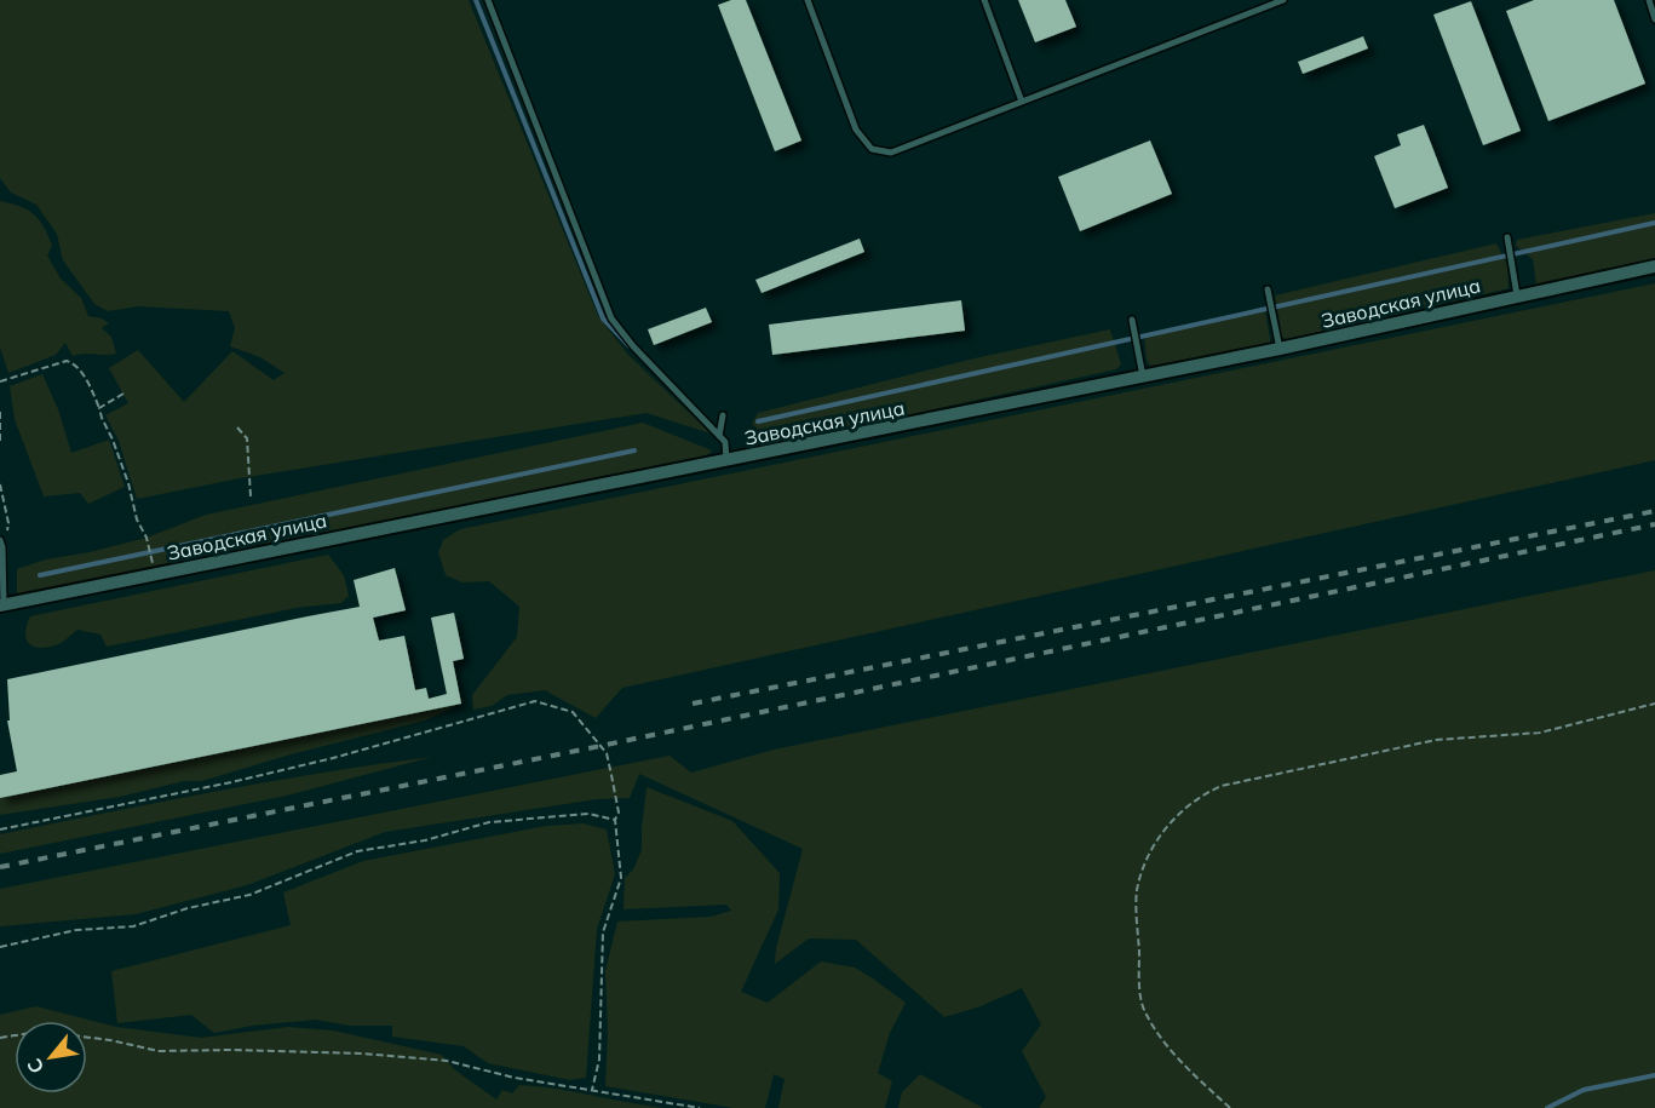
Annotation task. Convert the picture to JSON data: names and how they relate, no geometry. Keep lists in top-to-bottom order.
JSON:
{
  "streets": {
    "street": ["Заводская улица"]
  },
  "north": "bottom left"
}
